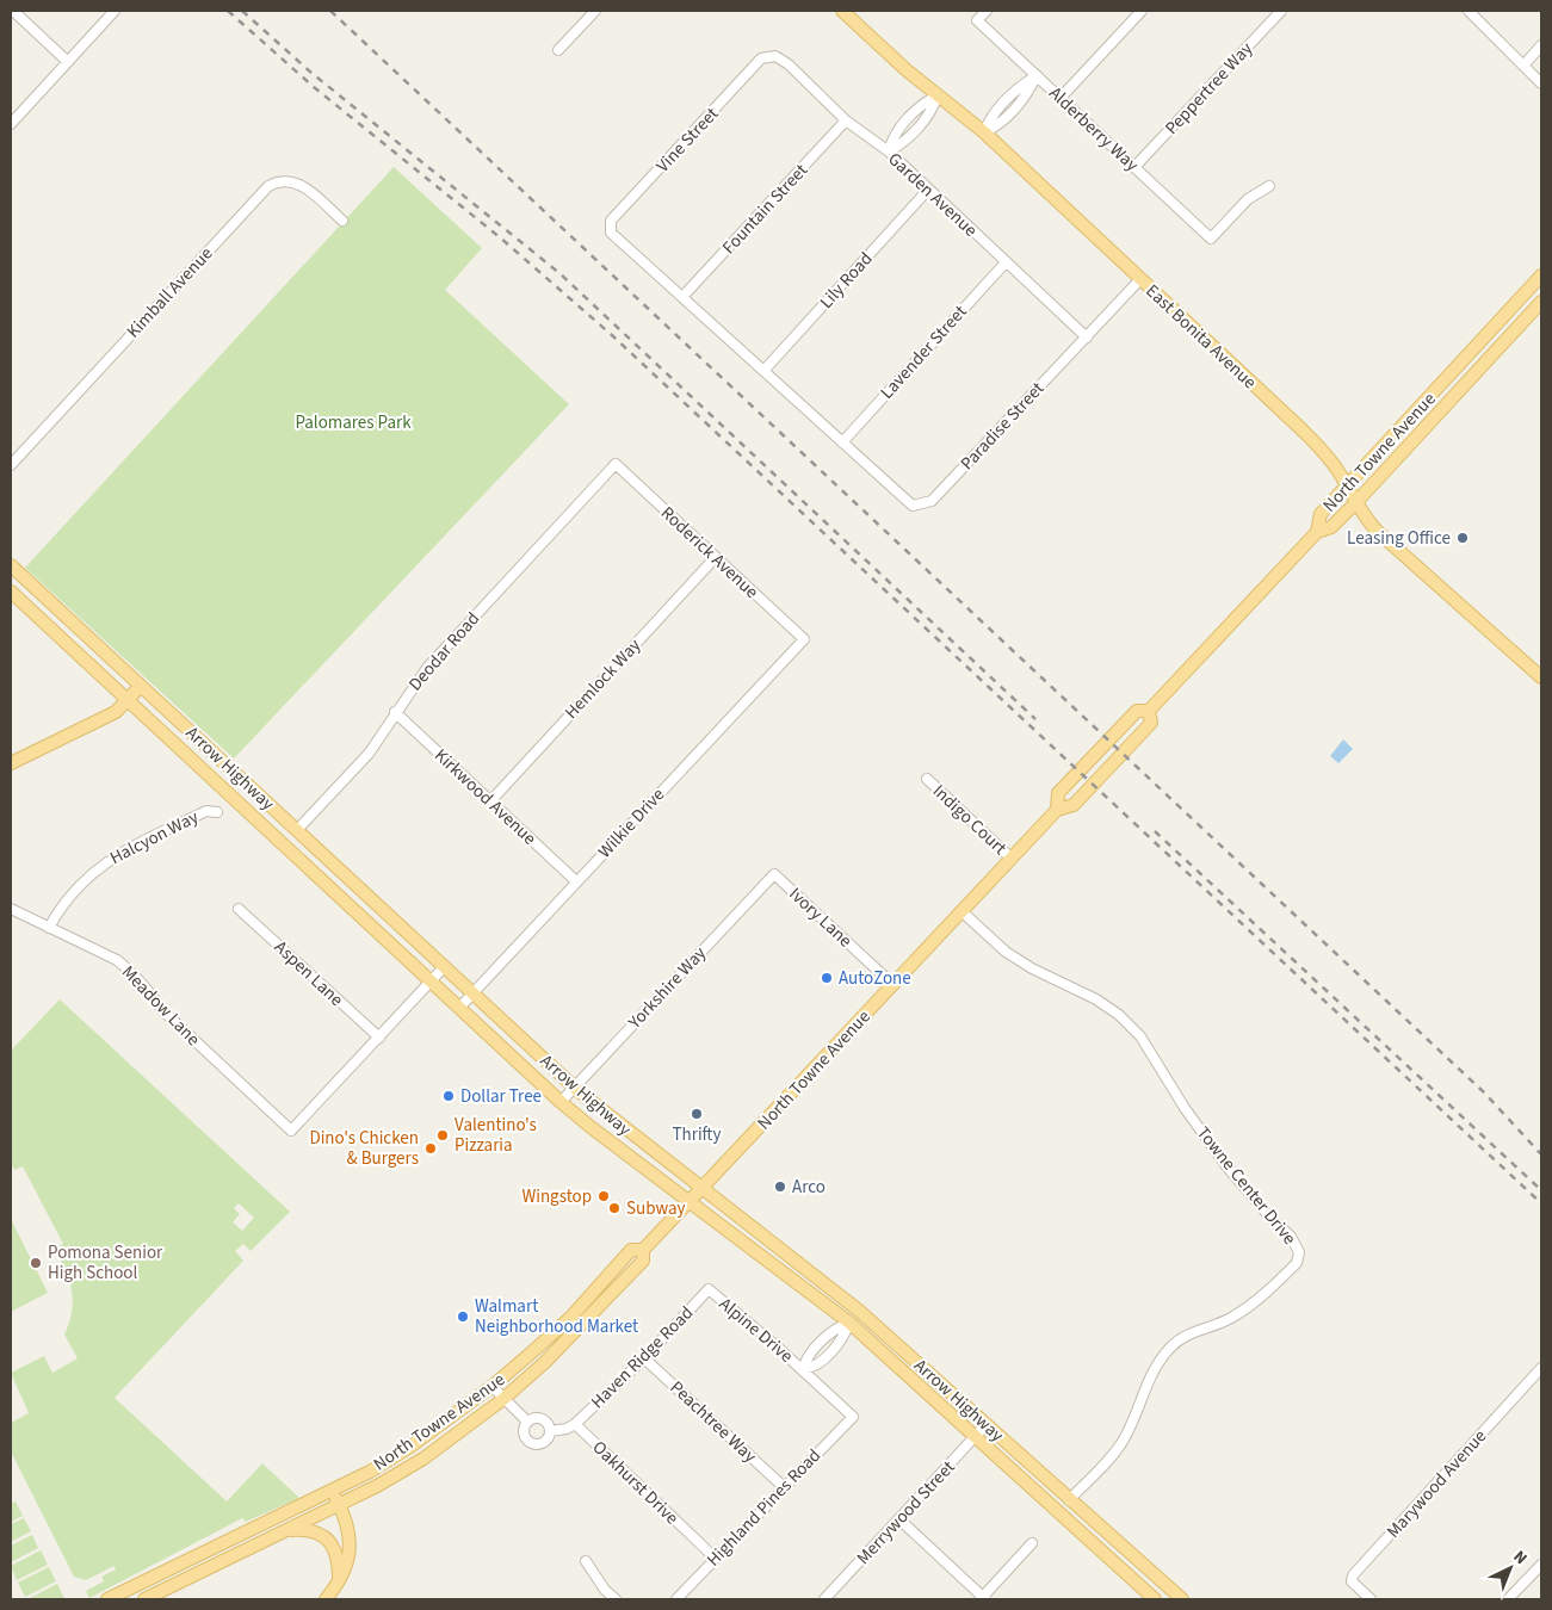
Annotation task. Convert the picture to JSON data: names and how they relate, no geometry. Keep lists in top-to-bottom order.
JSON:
{
  "streets": {
    "main road": [
      "East Bonita Avenue",
      "North Towne Avenue",
      "Deodar Road",
      "Arrow Highway"
    ],
    "street": [
      "Peppertree Way",
      "Alderberry Way",
      "Vine Street",
      "Garden Avenue",
      "Fountain Street",
      "Lily Road",
      "Kimball Avenue",
      "Lavender Street",
      "Paradise Street",
      "Roderick Avenue",
      "Hemlock Way",
      "Kirkwood Avenue",
      "Indigo Court",
      "Wilkie Drive",
      "Halcyon Way",
      "Ivory Lane",
      "Aspen Lane",
      "Yorkshire Way",
      "Meadow Lane",
      "Towne Center Drive",
      "Alpine Drive",
      "Haven Ridge Road",
      "Peachtree Way",
      "Oakhurst Drive",
      "Marywood Avenue",
      "Highland Pines Road",
      "Merrywood Street"
    ]
  },
  "crossings": [
    ["Peppertree Way", "Alderberry Way"],
    ["Vine Street", "Garden Avenue"],
    ["Vine Street", "Fountain Street"],
    ["Garden Avenue", "Fountain Street"],
    ["Garden Avenue", "Lily Road"],
    ["Garden Avenue", "Lavender Street"],
    ["Garden Avenue", "Paradise Street"],
    ["East Bonita Avenue", "Paradise Street"],
    ["East Bonita Avenue", "North Towne Avenue"],
    ["Lavender Street", "Paradise Street"],
    ["North Towne Avenue", "Arrow Highway"],
    ["North Towne Avenue", "Indigo Court"],
    ["North Towne Avenue", "Ivory Lane"],
    ["North Towne Avenue", "Towne Center Drive"],
    ["Roderick Avenue", "Deodar Road"],
    ["Roderick Avenue", "Hemlock Way"],
    ["Roderick Avenue", "Wilkie Drive"],
    ["Deodar Road", "Arrow Highway"],
    ["Deodar Road", "Kirkwood Avenue"],
    ["Hemlock Way", "Kirkwood Avenue"],
    ["Arrow Highway", "Wilkie Drive"],
    ["Arrow Highway", "Yorkshire Way"],
    ["Arrow Highway", "Towne Center Drive"],
    ["Arrow Highway", "Alpine Drive"],
    ["Arrow Highway", "Merrywood Street"],
    ["Kirkwood Avenue", "Wilkie Drive"],
    ["Halcyon Way", "Meadow Lane"],
    ["Ivory Lane", "Yorkshire Way"],
    ["Aspen Lane", "Meadow Lane"],
    ["Alpine Drive", "Haven Ridge Road"],
    ["Alpine Drive", "Highland Pines Road"],
    ["Haven Ridge Road", "Peachtree Way"],
    ["Haven Ridge Road", "Oakhurst Drive"],
    ["Peachtree Way", "Highland Pines Road"],
    ["Oakhurst Drive", "Highland Pines Road"]
  ],
  "parks": ["Palomares Park"],
  "places": [
    "Leasing Office",
    "AutoZone",
    "Dollar Tree",
    "Thrifty",
    "Valentino's Pizzaria",
    "Dino's Chicken & Burgers",
    "Arco",
    "Wingstop",
    "Subway",
    "Pomona Senior High School",
    "Walmart Neighborhood Market"
  ],
  "north": "top right"
}
